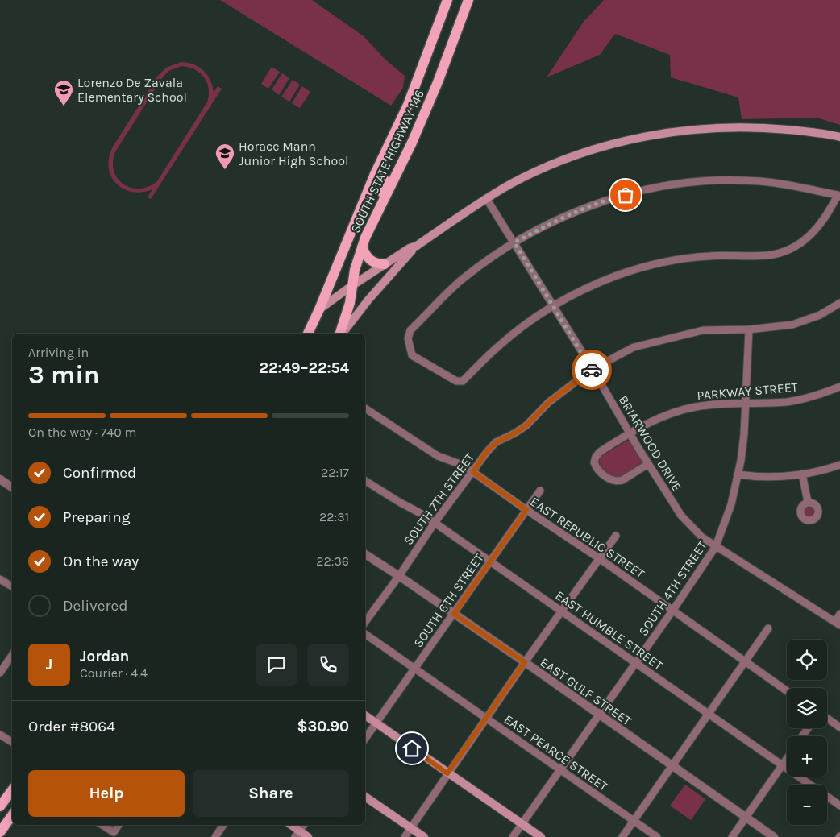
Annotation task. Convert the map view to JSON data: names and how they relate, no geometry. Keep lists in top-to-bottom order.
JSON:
{
  "streets": {
    "main road": ["SOUTH STATE HIGHWAY 146"],
    "street": [
      "PARKWAY STREET",
      "BRIARWOOD DRIVE",
      "SOUTH 7TH STREET",
      "EAST REPUBLIC STREET",
      "SOUTH 4TH STREET",
      "SOUTH 6TH STREET",
      "EAST HUMBLE STREET",
      "EAST GULF STREET",
      "EAST PEARCE STREET"
    ]
  },
  "crossings": [
    ["PARKWAY STREET", "BRIARWOOD DRIVE"],
    ["PARKWAY STREET", "SOUTH 4TH STREET"],
    ["BRIARWOOD DRIVE", "SOUTH 7TH STREET"],
    ["BRIARWOOD DRIVE", "SOUTH 4TH STREET"],
    ["SOUTH 7TH STREET", "EAST REPUBLIC STREET"],
    ["SOUTH 7TH STREET", "SOUTH 4TH STREET"],
    ["SOUTH 7TH STREET", "EAST HUMBLE STREET"],
    ["SOUTH 7TH STREET", "EAST GULF STREET"],
    ["EAST REPUBLIC STREET", "SOUTH 4TH STREET"],
    ["EAST REPUBLIC STREET", "SOUTH 6TH STREET"],
    ["SOUTH 4TH STREET", "EAST HUMBLE STREET"],
    ["SOUTH 4TH STREET", "EAST GULF STREET"],
    ["SOUTH 4TH STREET", "EAST PEARCE STREET"],
    ["SOUTH 6TH STREET", "EAST HUMBLE STREET"],
    ["SOUTH 6TH STREET", "EAST GULF STREET"],
    ["SOUTH 6TH STREET", "EAST PEARCE STREET"]
  ],
  "places": {
    "school or university": ["Lorenzo De Zavala Elementary School", "Horace Mann Junior High School"]
  },
  "page": {
    "heading": ["3 min", "Arriving in", "22:49–22:54"],
    "panel": [
      "Jordan",
      "Courier · 4.4",
      "Order #8064",
      "$30.90"
    ],
    "bar": "On the way · 740 m",
    "list": [
      ["Confirmed", "22:17"],
      ["Preparing", "22:31"],
      ["On the way", "22:36"],
      "Delivered"
    ],
    "map_buttons": ["+", "−"],
    "round": "J",
    "buttons": ["Help", "Share"]
  }
}
